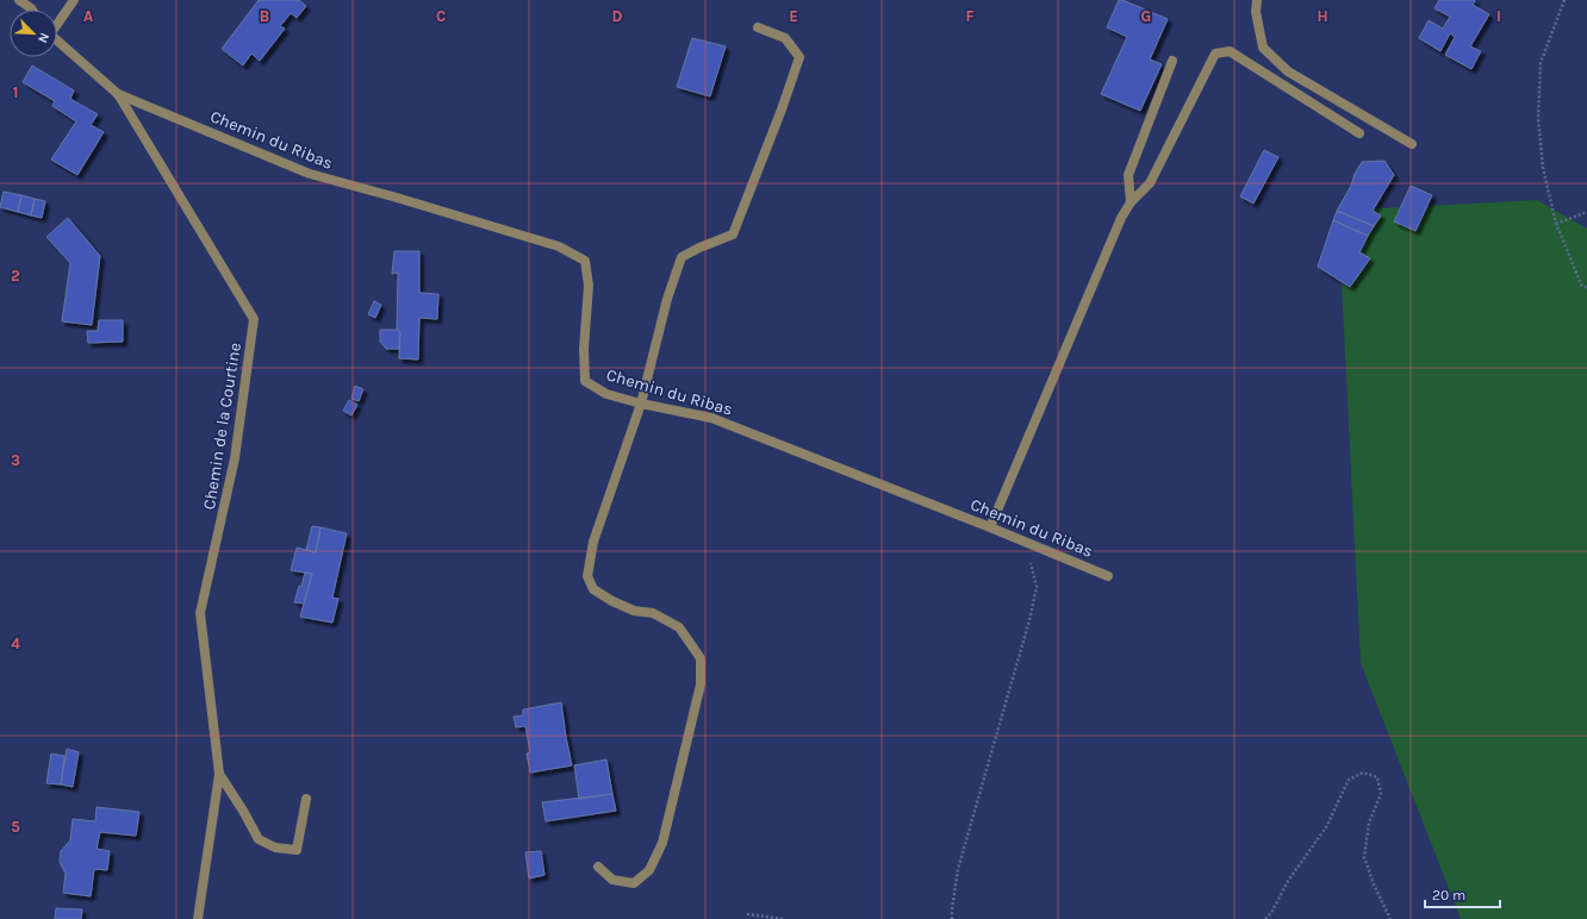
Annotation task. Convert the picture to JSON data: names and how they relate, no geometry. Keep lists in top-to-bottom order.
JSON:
{
  "streets": {
    "street": ["Chemin du Ribas", "Chemin de la Courtine"]
  },
  "crossings": [
    ["Chemin du Ribas", "Chemin de la Courtine"]
  ],
  "scale_bar": "20 m",
  "north": "bottom right",
  "grid": {
    "columns": [
      "A",
      "B",
      "C",
      "D",
      "E",
      "F",
      "G",
      "H",
      "I"
    ],
    "rows": [
      "1",
      "2",
      "3",
      "4",
      "5"
    ]
  }
}
